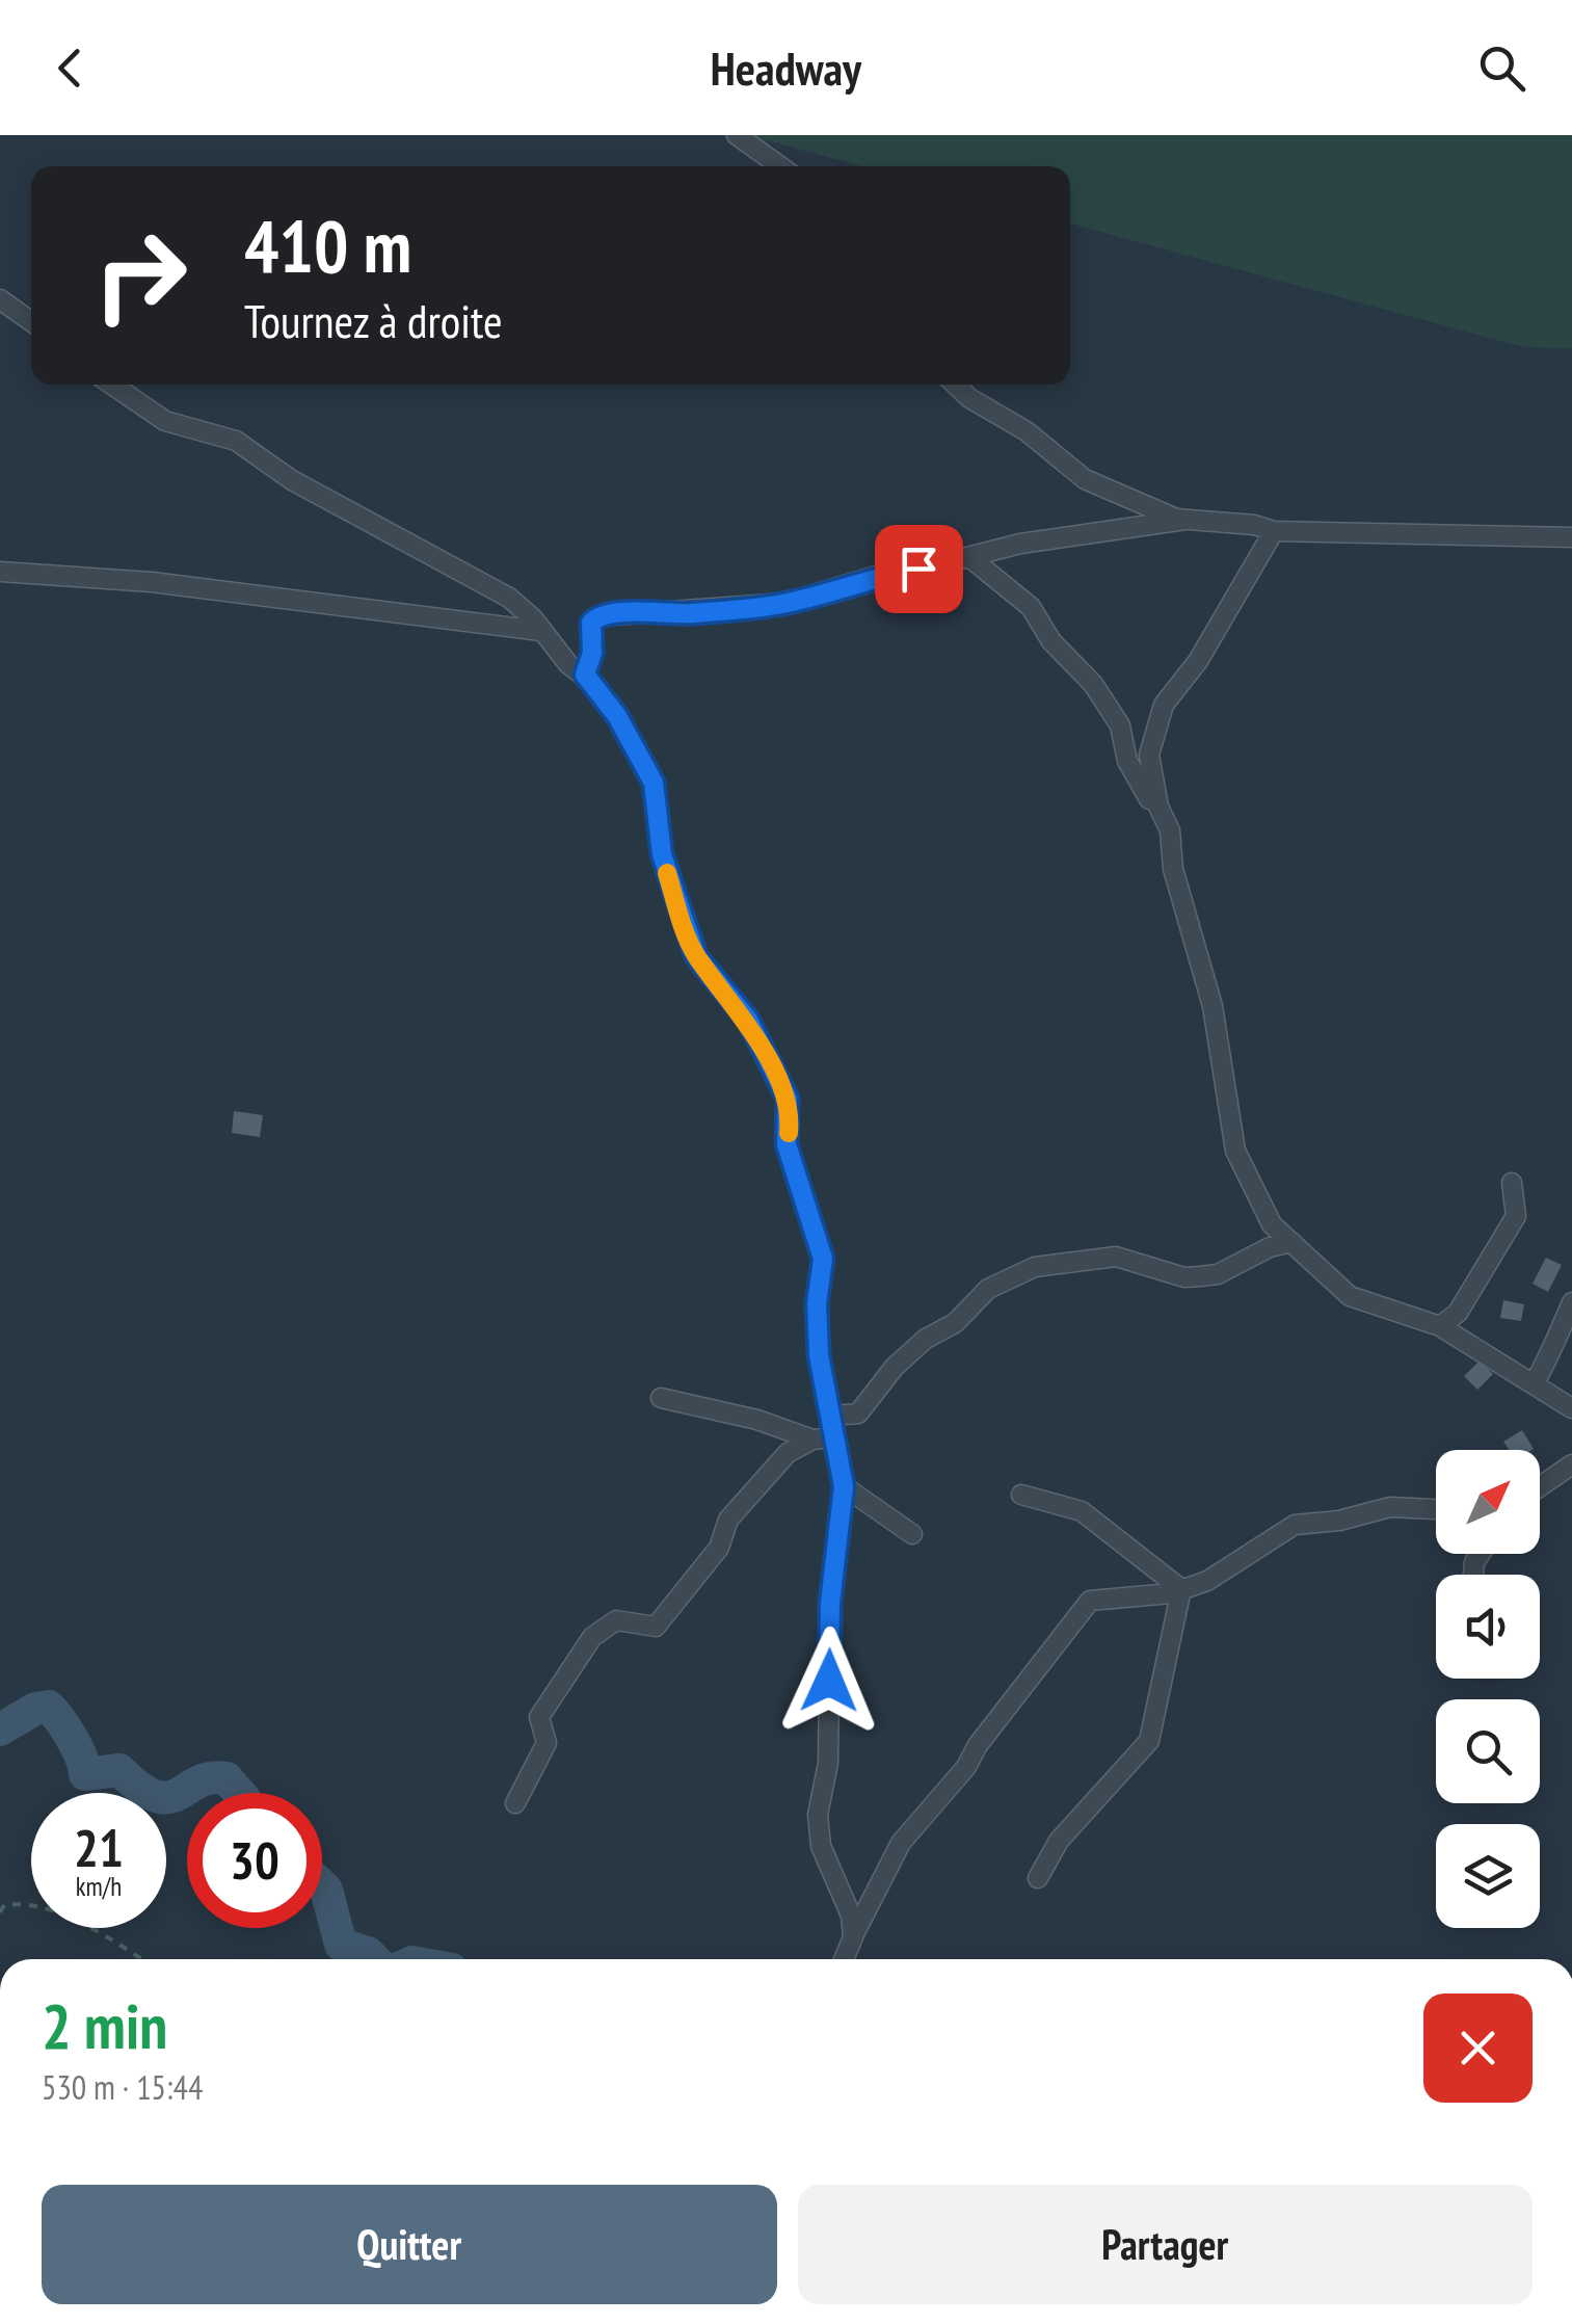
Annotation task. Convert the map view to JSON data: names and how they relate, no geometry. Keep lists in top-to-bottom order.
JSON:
{
  "north": "top right",
  "page": {
    "header": "Headway",
    "turn": ["410 m", "Tournez à droite"],
    "speed": "21 km/h",
    "limit": "30",
    "heading": ["2 min", "530 m · 15:44"],
    "buttons": ["Quitter", "Partager"]
  }
}
